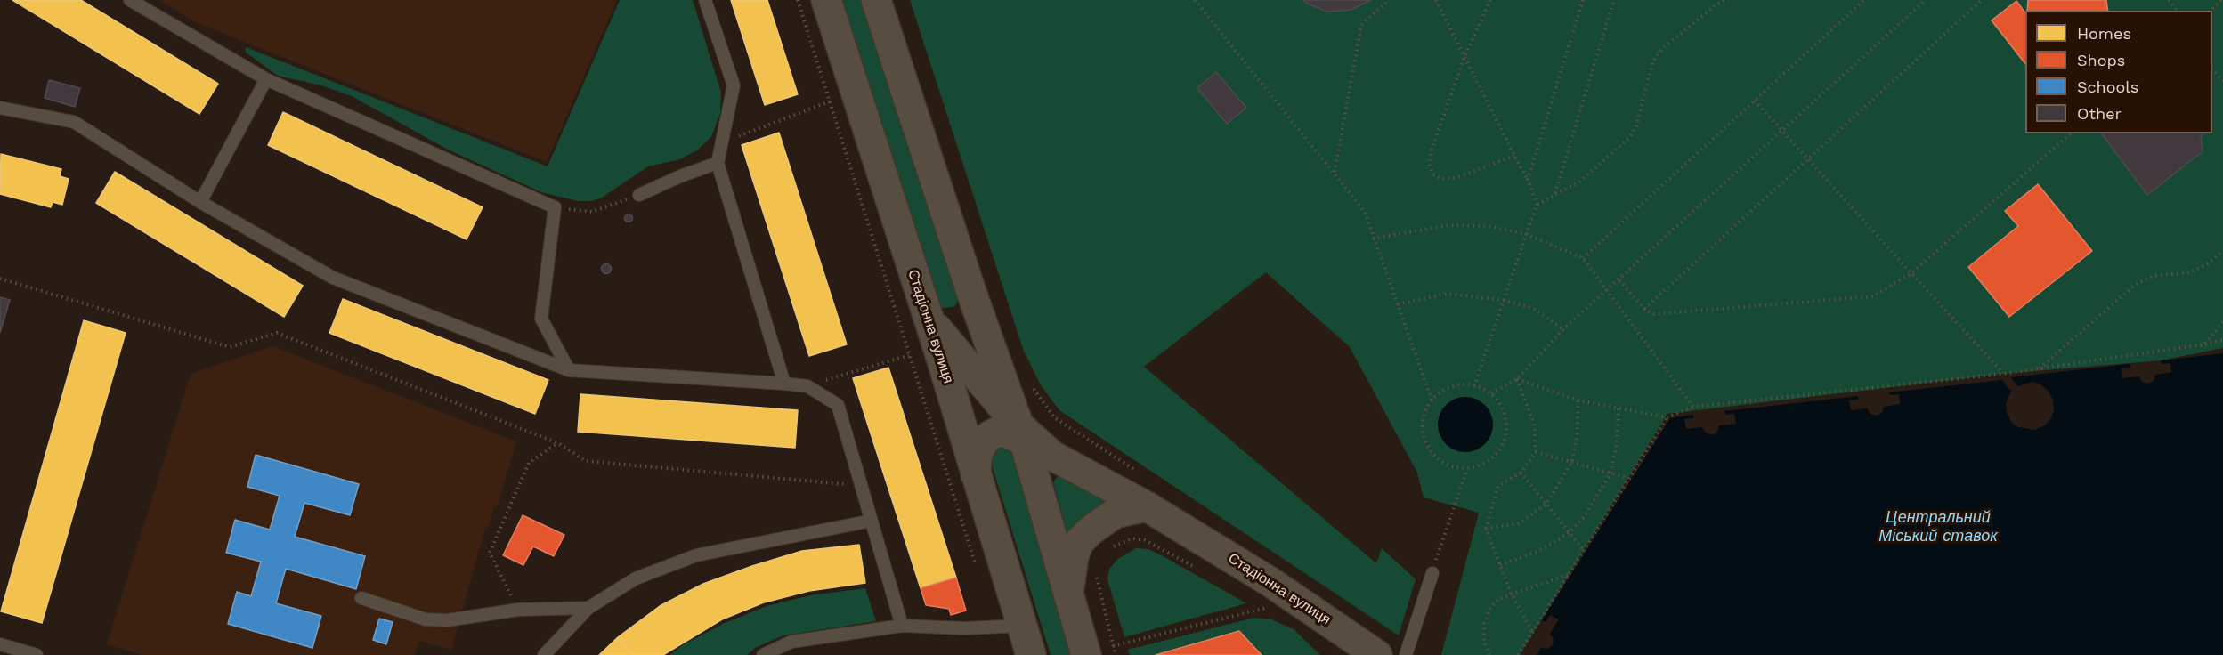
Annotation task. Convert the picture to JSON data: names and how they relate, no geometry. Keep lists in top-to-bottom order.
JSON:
{
  "streets": {
    "street": ["Стадіонна вулиця"]
  },
  "water": ["Центральний Міський ставок"],
  "legend": [
    "Homes",
    "Shops",
    "Schools",
    "Other"
  ]
}
